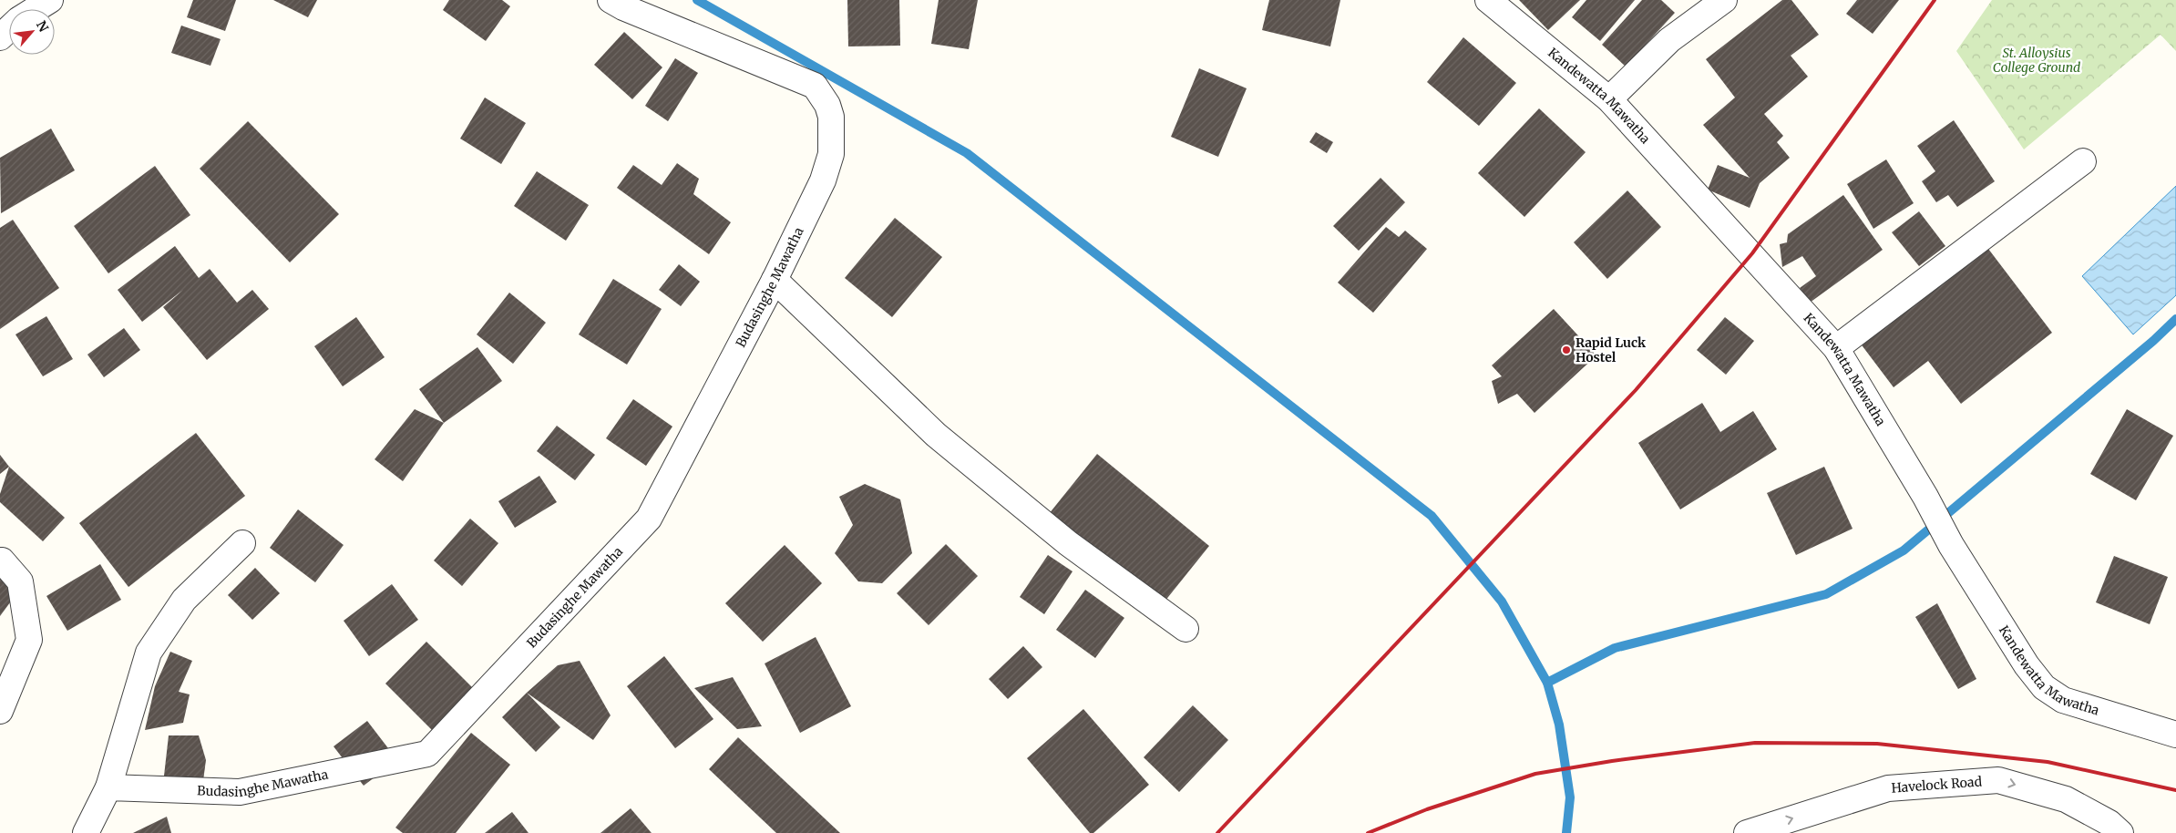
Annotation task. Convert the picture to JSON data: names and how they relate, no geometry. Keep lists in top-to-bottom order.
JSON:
{
  "streets": {
    "street": ["Kandewatta Mawatha", "Budasinghe Mawatha", "Havelock Road"]
  },
  "one_way": ["Havelock Road"],
  "parks": ["St. Alloysius College Ground"],
  "places": ["Rapid Luck Hostel"],
  "north": "top right"
}
